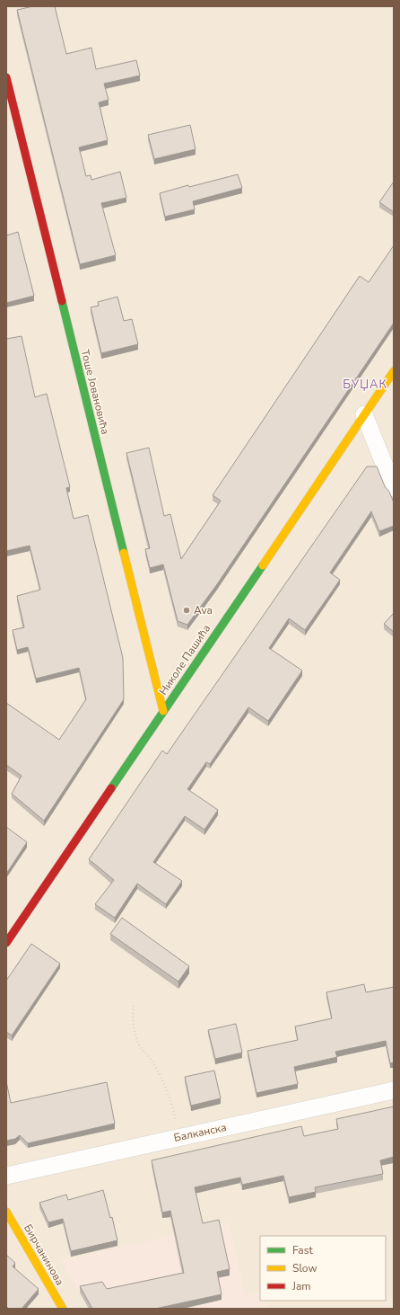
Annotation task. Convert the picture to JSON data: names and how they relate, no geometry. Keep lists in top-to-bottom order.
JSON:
{
  "streets": {
    "street": [
      "Тоше Јовановића",
      "Николе Пашића",
      "Балканска",
      "Бирчанинова"
    ]
  },
  "crossings": [
    ["Тоше Јовановића", "Николе Пашића"]
  ],
  "districts": ["БУЏАК"],
  "places": ["Ava"],
  "legend": ["Fast", "Slow", "Jam"]
}
